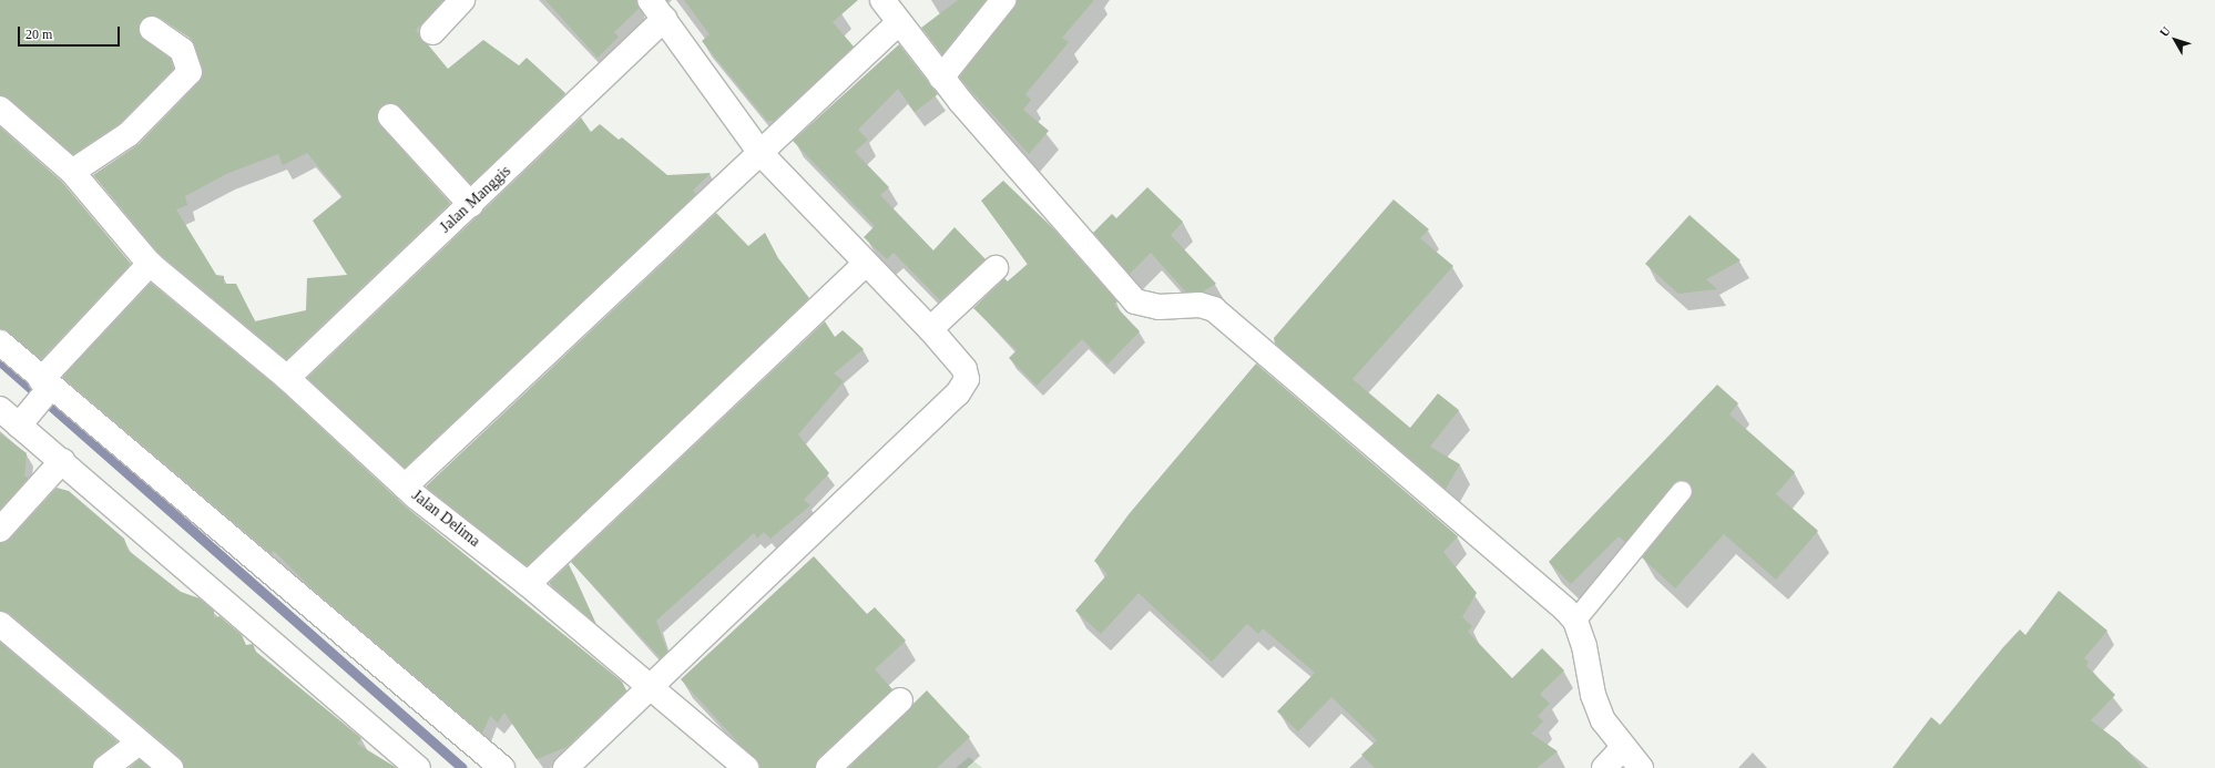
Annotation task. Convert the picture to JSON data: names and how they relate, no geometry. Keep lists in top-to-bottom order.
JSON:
{
  "streets": {
    "street": ["Jalan Manggis", "Jalan Delima"]
  },
  "crossings": [
    ["Jalan Manggis", "Jalan Delima"]
  ],
  "scale_bar": "20 m",
  "north": "top left"
}
